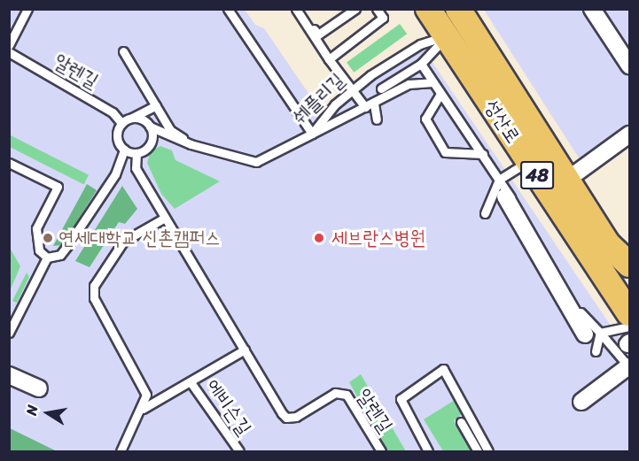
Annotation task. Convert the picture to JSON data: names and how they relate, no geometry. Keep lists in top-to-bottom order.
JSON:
{
  "streets": {
    "main road": ["성산로", "48"],
    "lane": ["알렌길", "쉐플리길", "에비슨길"]
  },
  "crossings": [
    ["알렌길", "쉐플리길"],
    ["쉐플리길", "성산로"]
  ],
  "places": ["연세대학교 신촌캠퍼스", "세브란스병원"],
  "north": "left"
}
